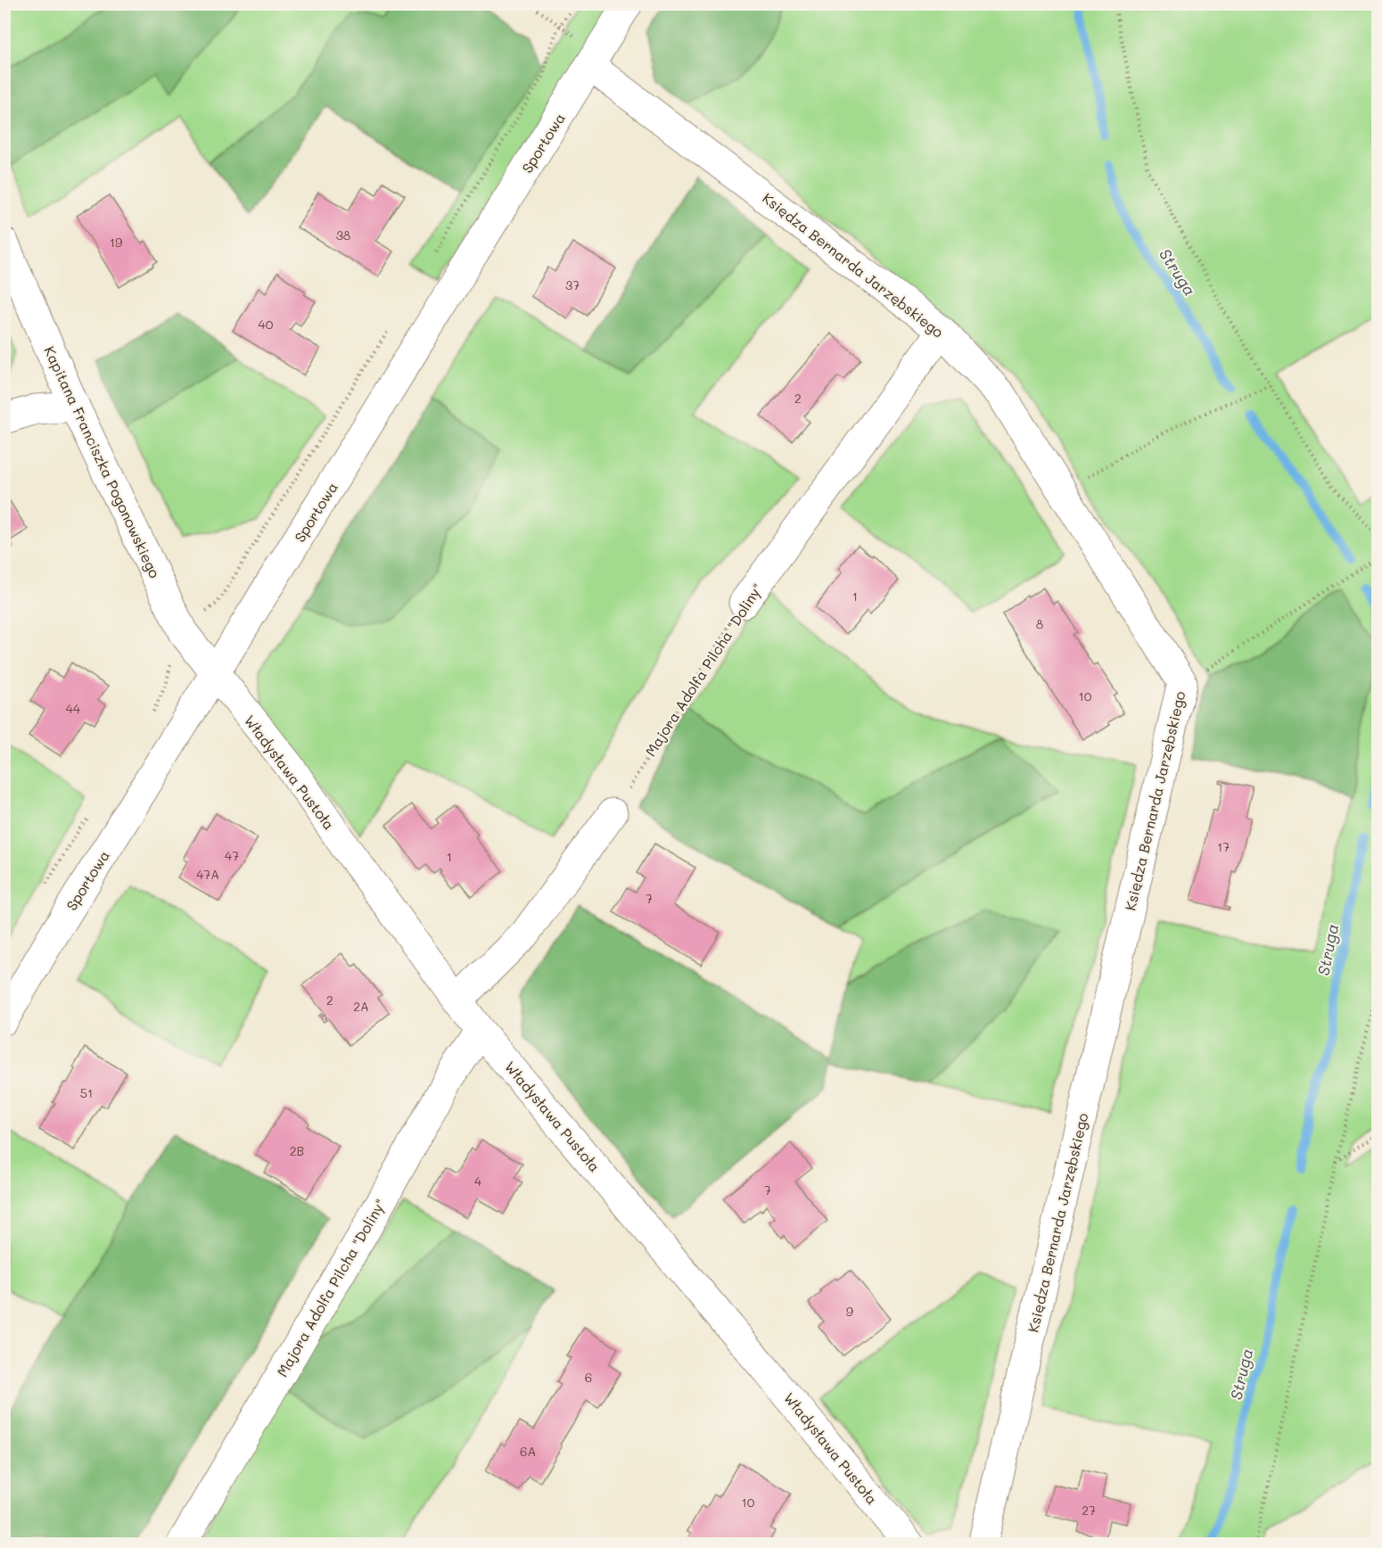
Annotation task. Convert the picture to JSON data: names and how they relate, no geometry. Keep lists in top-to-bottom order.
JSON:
{
  "streets": {
    "street": [
      "Sportowa",
      "Księdza Bernarda Jarzębskiego",
      "Kapitana Franciszka Pogonowskiego",
      "Majora Adolfa Pilcha \"Doliny\"",
      "Władysława Pustoła"
    ]
  },
  "crossings": [
    ["Sportowa", "Księdza Bernarda Jarzębskiego"],
    ["Sportowa", "Kapitana Franciszka Pogonowskiego"],
    ["Sportowa", "Władysława Pustoła"],
    ["Księdza Bernarda Jarzębskiego", "Majora Adolfa Pilcha \"Doliny\""],
    ["Kapitana Franciszka Pogonowskiego", "Władysława Pustoła"],
    ["Majora Adolfa Pilcha \"Doliny\"", "Władysława Pustoła"]
  ],
  "water": ["Struga"],
  "house_numbers": [
    "38",
    "19",
    "37",
    "40",
    "2",
    "1",
    "8",
    "10",
    "44",
    "17",
    "47",
    "1",
    "47A",
    "7",
    "2",
    "2A",
    "51",
    "2B",
    "4",
    "7",
    "9",
    "6",
    "6A",
    "10",
    "27"
  ]
}
